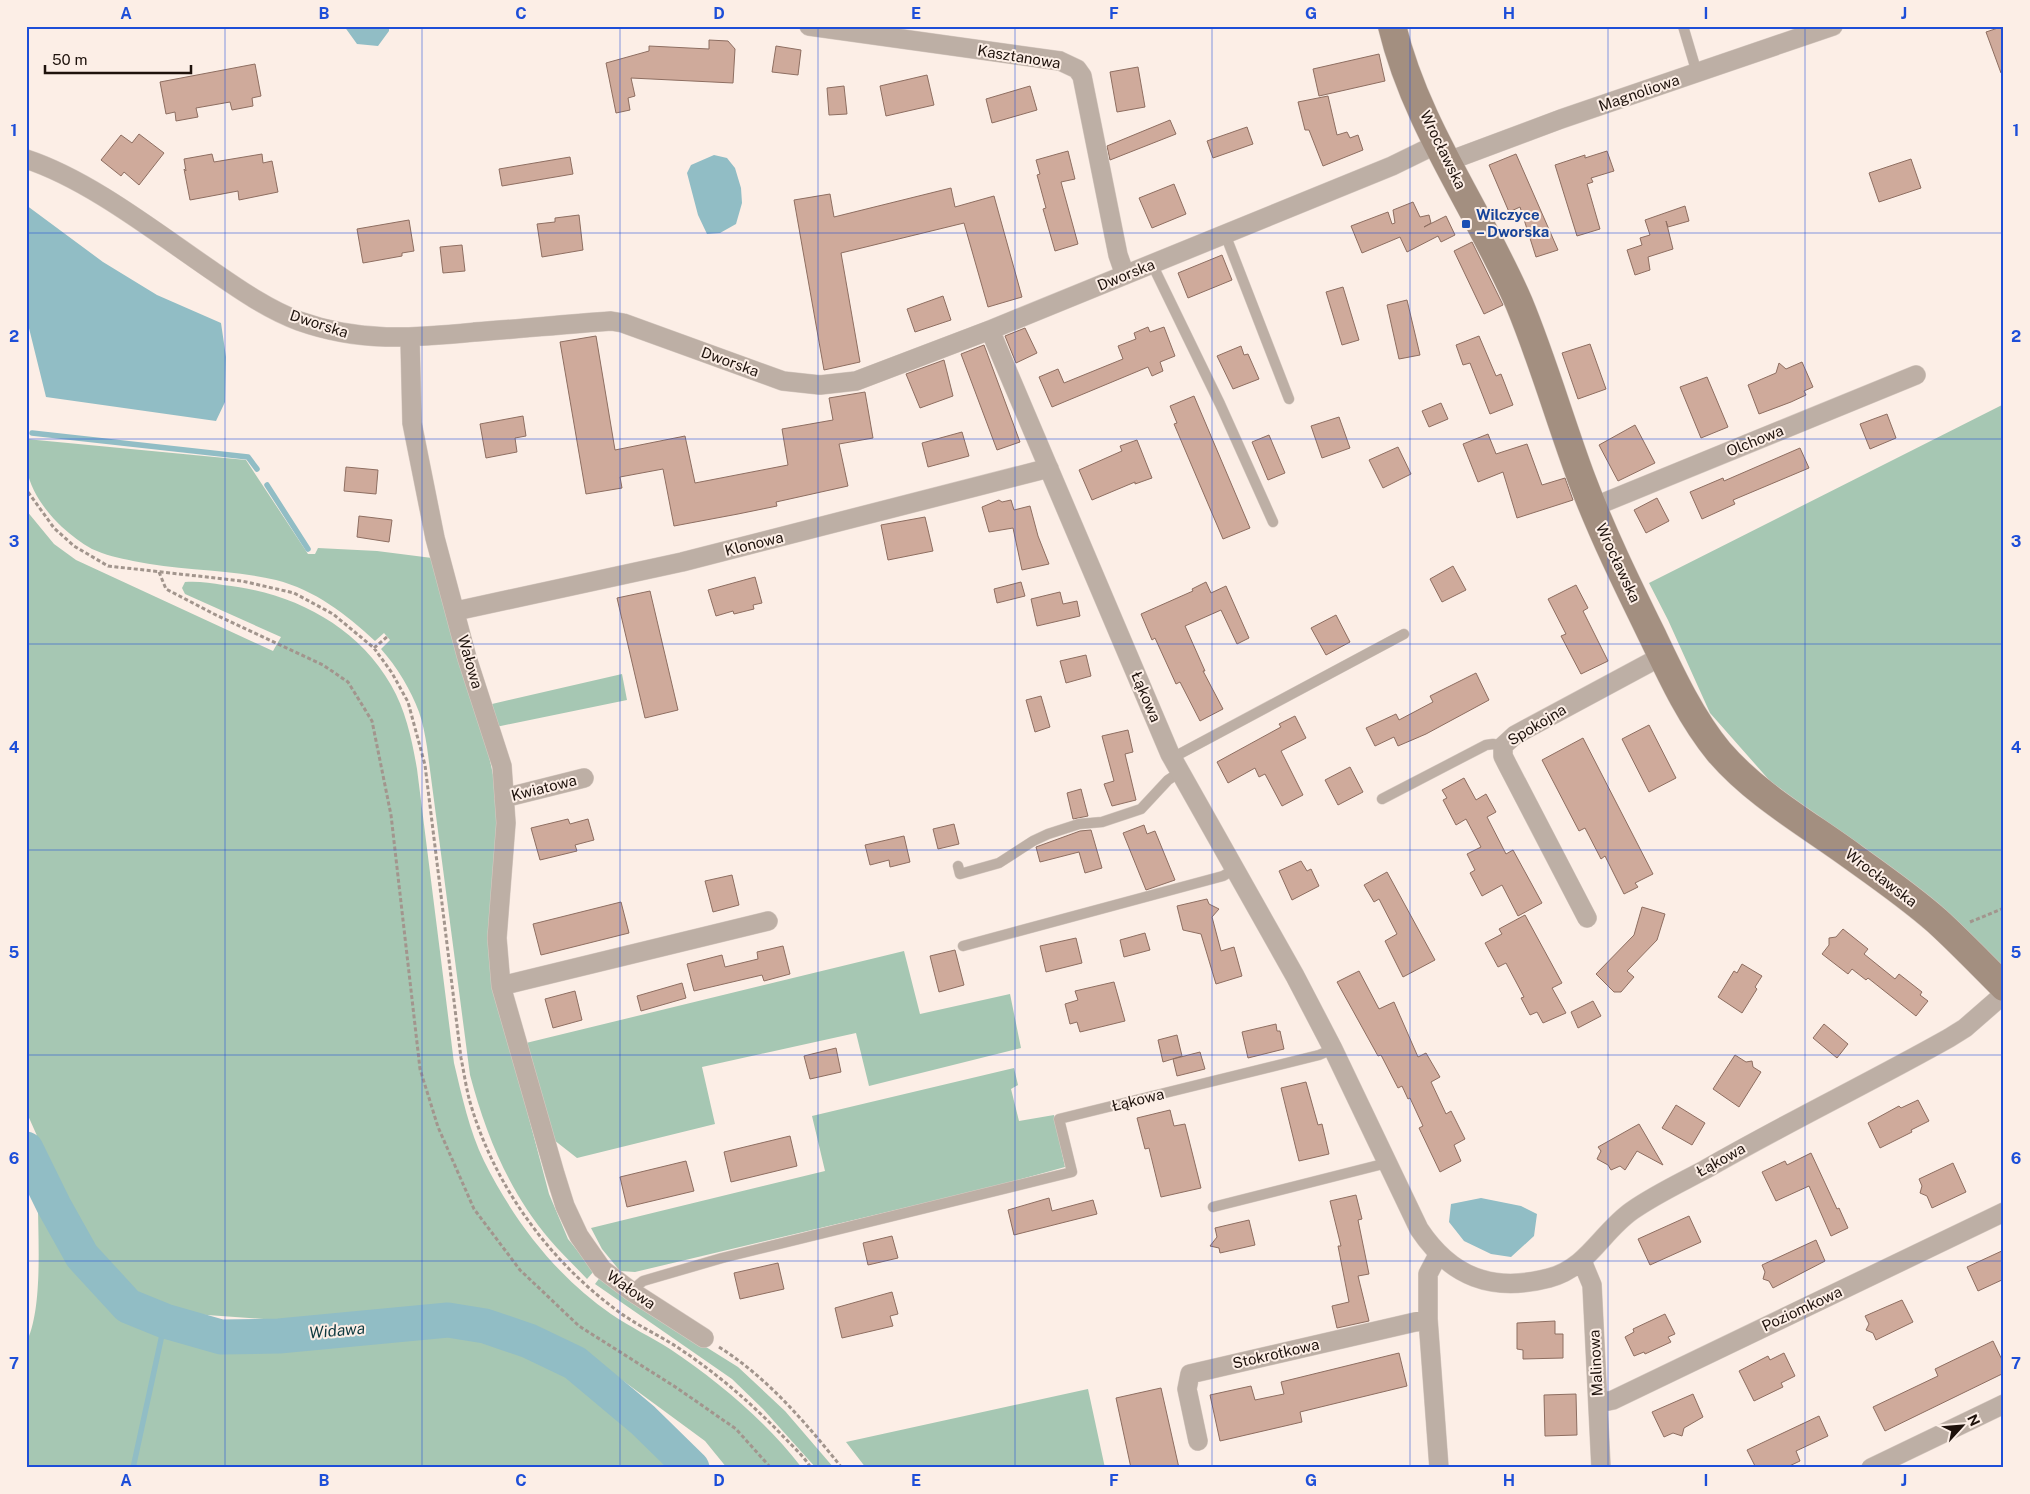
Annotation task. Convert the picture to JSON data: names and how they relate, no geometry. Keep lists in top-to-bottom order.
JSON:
{
  "streets": {
    "street": [
      "Kasztanowa",
      "Magnoliowa",
      "Wrocławska",
      "Dworska",
      "Olchowa",
      "Klonowa",
      "Wałowa",
      "Łąkowa",
      "Spokojna",
      "Kwiatowa",
      "Poziomkowa",
      "Stokrotkowa",
      "Malinowa"
    ]
  },
  "crossings": [
    ["Kasztanowa", "Dworska"],
    ["Magnoliowa", "Wrocławska"],
    ["Magnoliowa", "Dworska"],
    ["Wrocławska", "Dworska"],
    ["Wrocławska", "Olchowa"],
    ["Wrocławska", "Spokojna"],
    ["Dworska", "Wałowa"],
    ["Dworska", "Łąkowa"],
    ["Klonowa", "Wałowa"],
    ["Klonowa", "Łąkowa"],
    ["Wałowa", "Łąkowa"],
    ["Wałowa", "Kwiatowa"],
    ["Łąkowa", "Malinowa"],
    ["Poziomkowa", "Malinowa"]
  ],
  "water": ["Widawa"],
  "places": {
    "transit": ["Wilczyce – Dworska"]
  },
  "scale_bar": "50 m",
  "north": "top right",
  "grid": {
    "columns": [
      "A",
      "B",
      "C",
      "D",
      "E",
      "F",
      "G",
      "H",
      "I",
      "J"
    ],
    "rows": [
      "1",
      "2",
      "3",
      "4",
      "5",
      "6",
      "7"
    ]
  }
}
